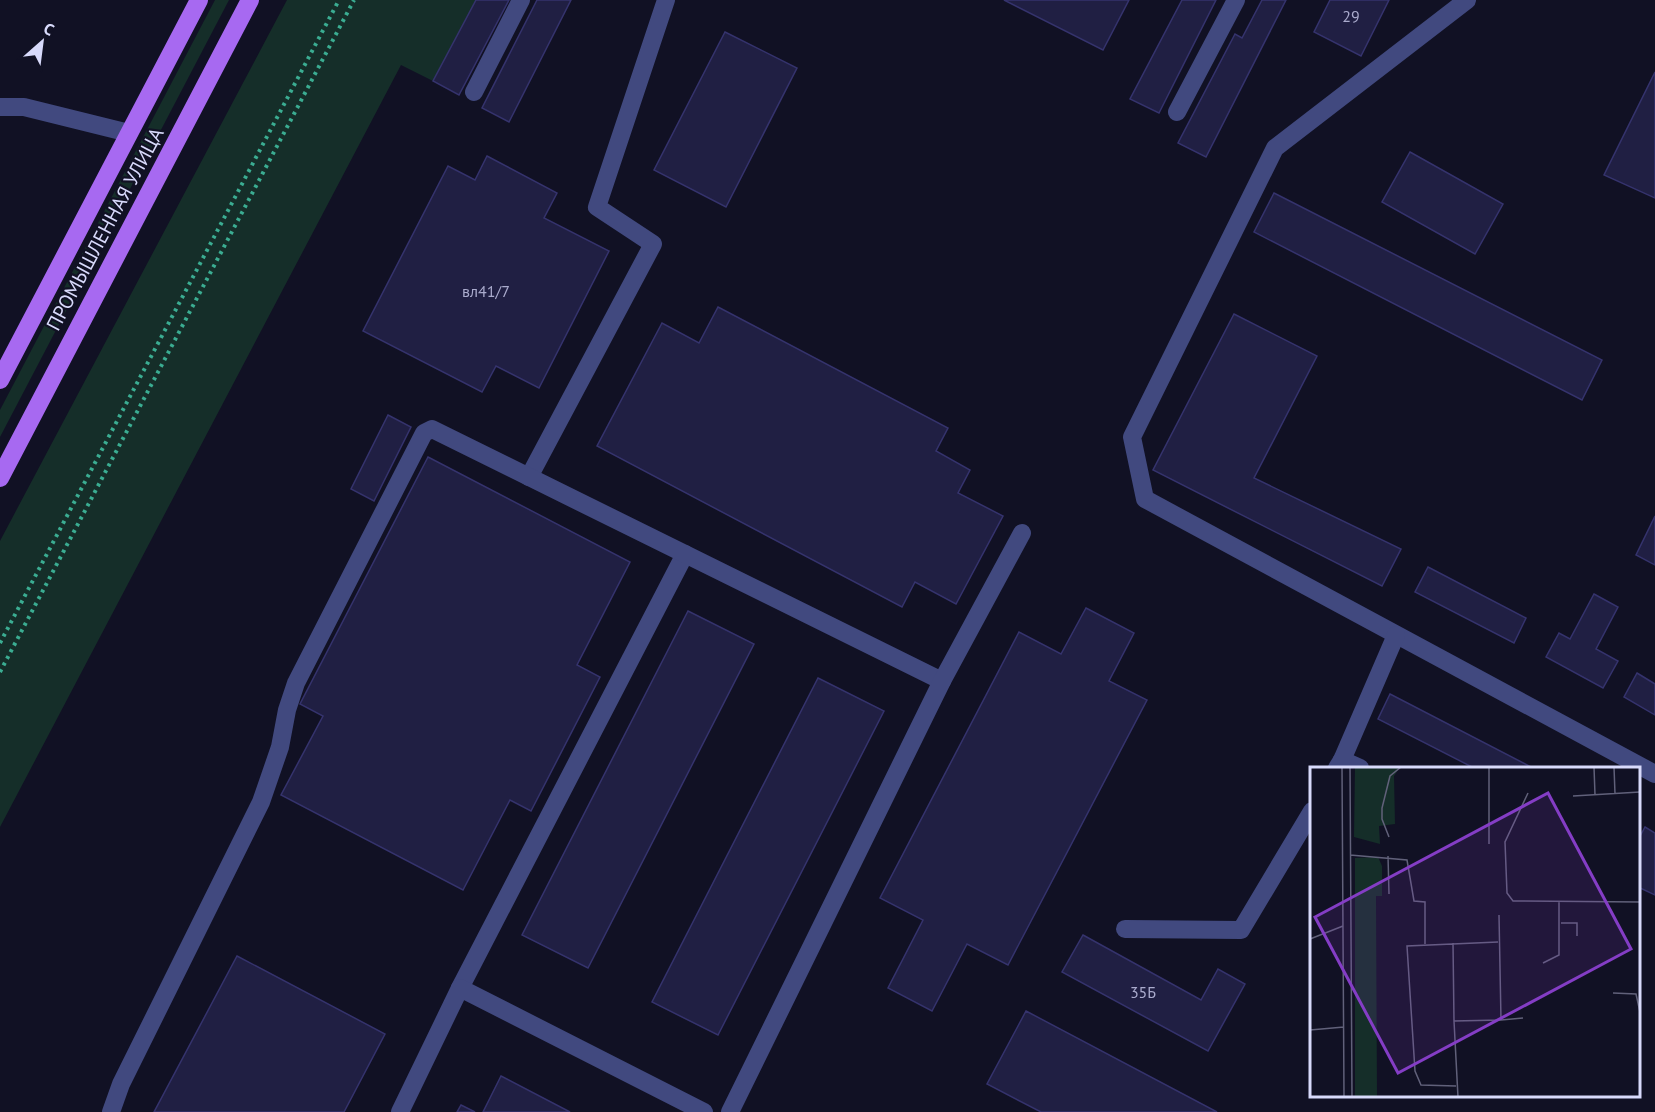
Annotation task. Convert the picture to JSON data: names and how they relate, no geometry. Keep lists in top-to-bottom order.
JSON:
{
  "streets": {
    "main road": ["ПРОМЫШЛЕННАЯ УЛИЦА"]
  },
  "house_numbers": ["29", "вл41/7", "35Б"],
  "north": "top right"
}
